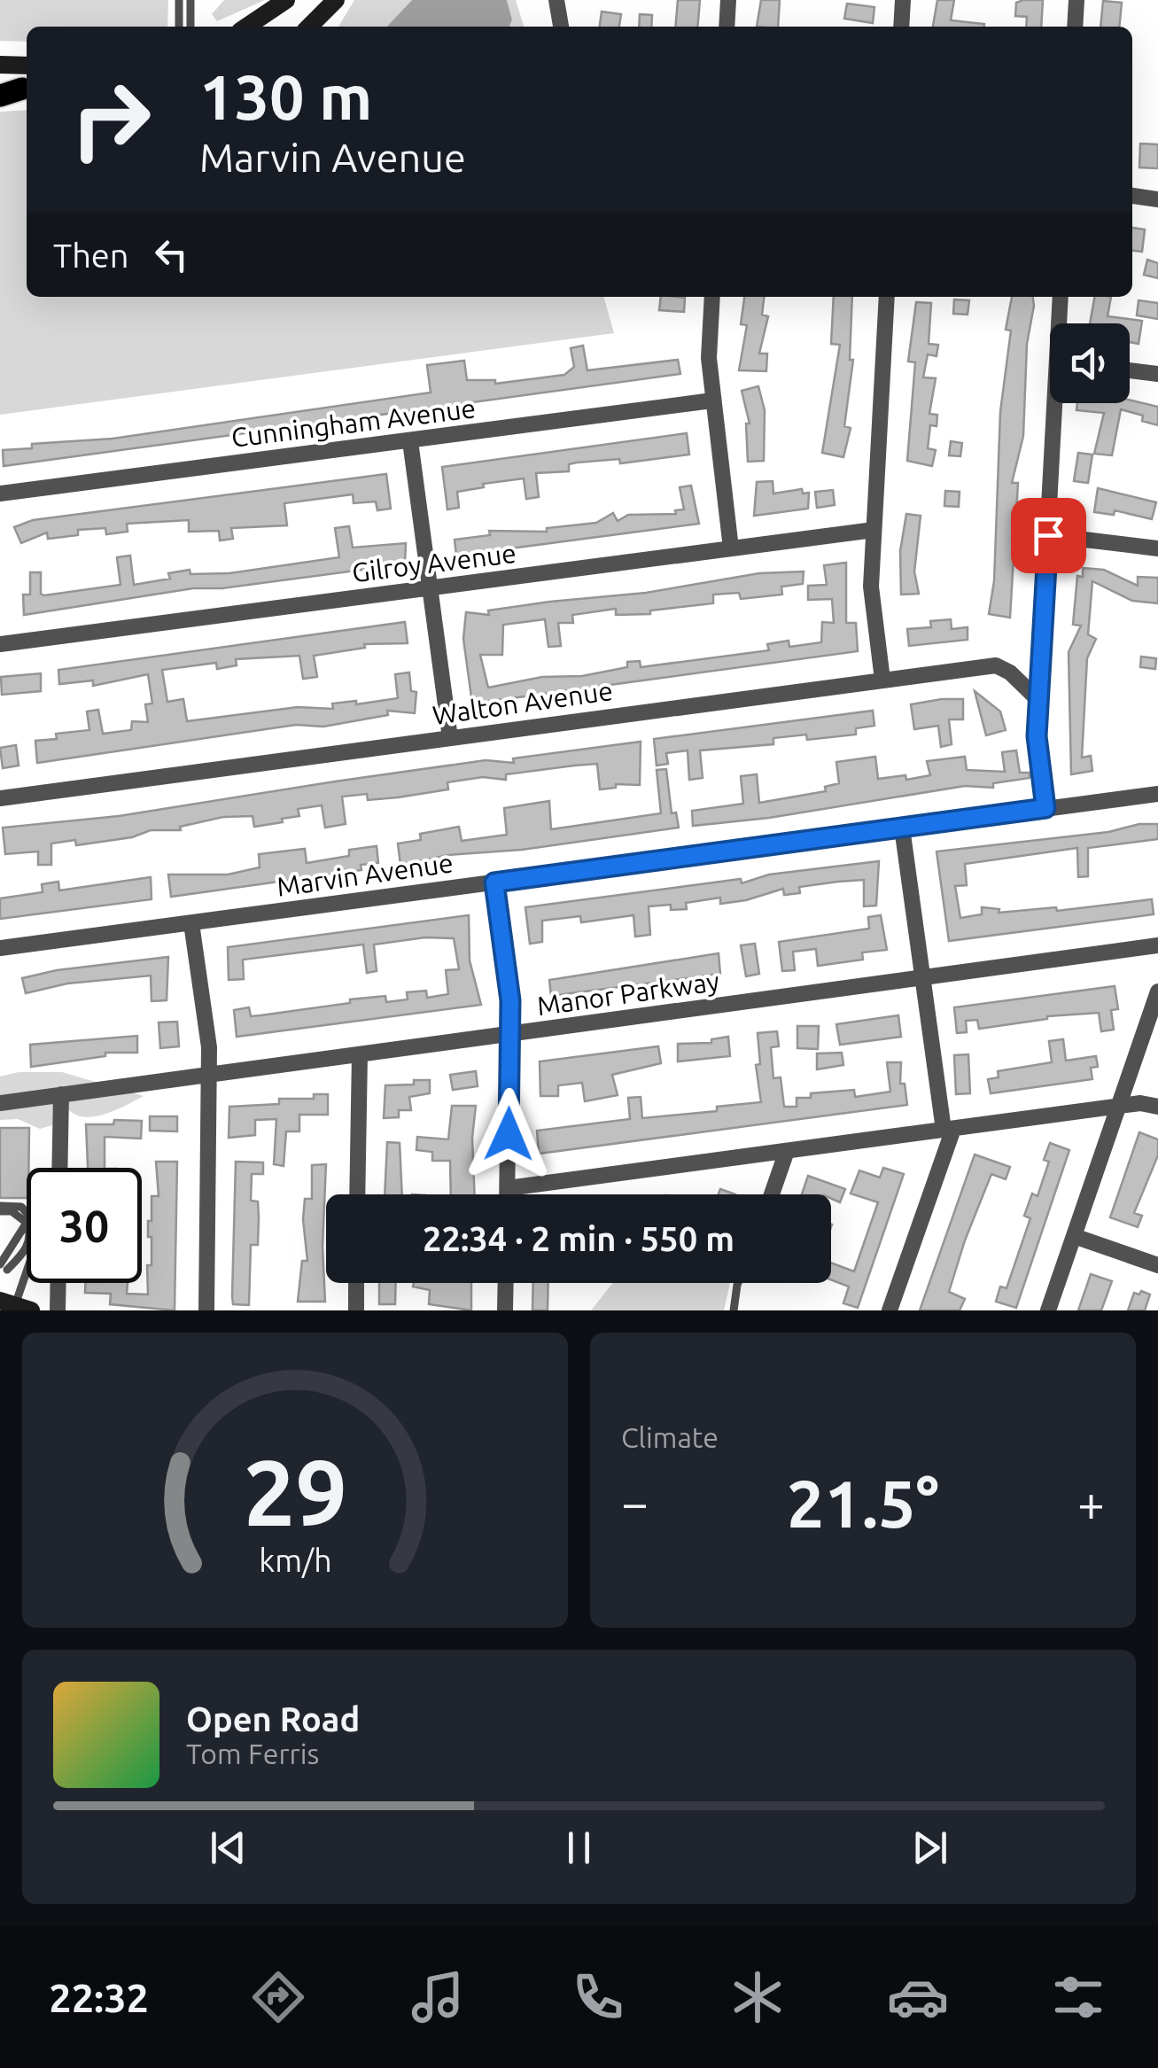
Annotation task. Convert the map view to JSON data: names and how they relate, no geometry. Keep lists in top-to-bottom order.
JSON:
{
  "streets": {
    "street": [
      "Cunningham Avenue",
      "Gilroy Avenue",
      "Walton Avenue",
      "Marvin Avenue",
      "Manor Parkway"
    ]
  },
  "page": {
    "turn": ["130 m", "Marvin Avenue"],
    "then": "Then",
    "limit": "30",
    "trip": "22:34 · 2 min · 550 m",
    "tile": "Climate",
    "heat": ["−", "21.5°", "+"],
    "song": ["Open Road", "Tom Ferris"],
    "tabs": "22:32",
    "gauge": ["29", "km/h"]
  }
}
